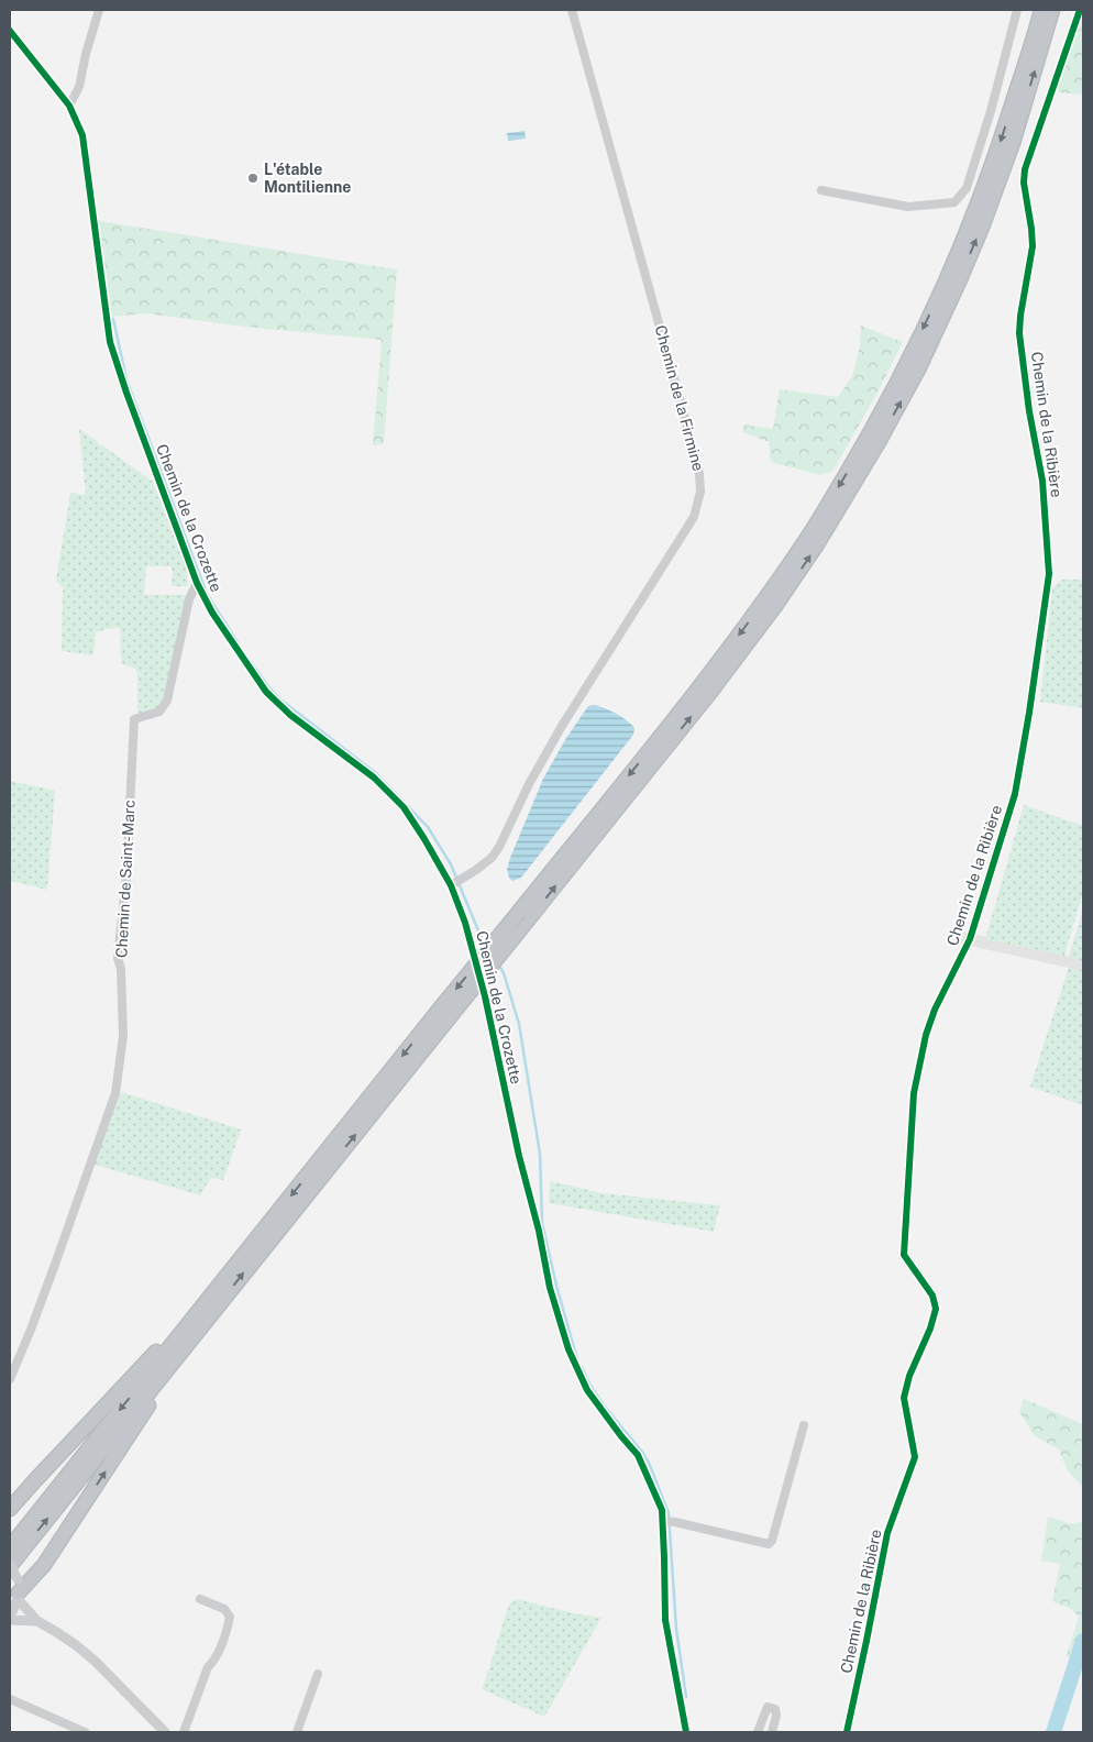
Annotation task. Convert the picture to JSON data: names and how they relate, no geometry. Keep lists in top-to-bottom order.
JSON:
{
  "streets": {
    "street": [
      "Chemin de la Firmine",
      "Chemin de la Ribière",
      "Chemin de la Crozette",
      "Chemin de Saint-Marc"
    ]
  },
  "crossings": [
    ["Chemin de la Firmine", "Chemin de la Crozette"],
    ["Chemin de la Crozette", "Chemin de Saint-Marc"]
  ],
  "places": ["L'étable Montilienne"]
}
